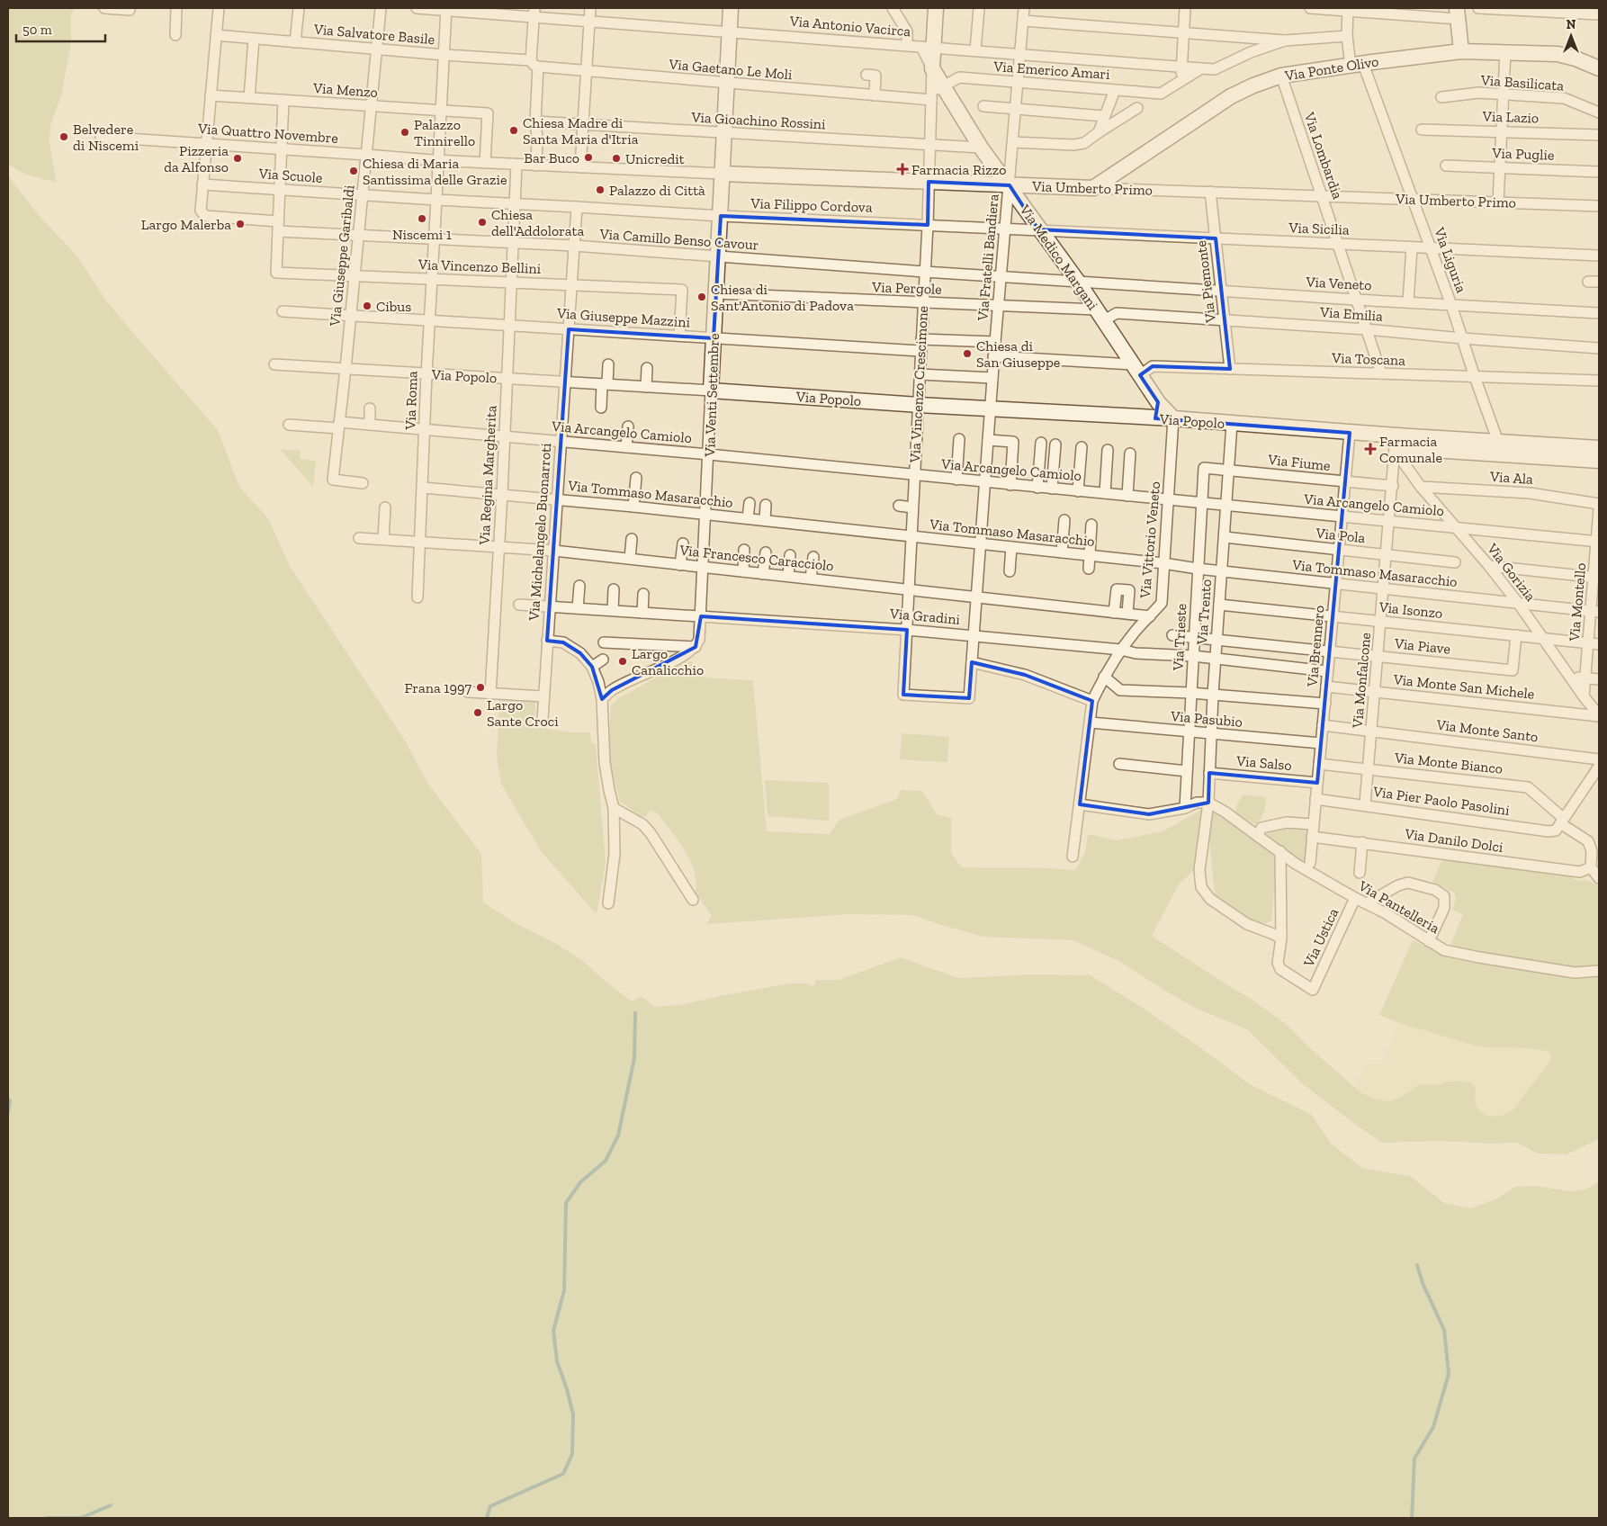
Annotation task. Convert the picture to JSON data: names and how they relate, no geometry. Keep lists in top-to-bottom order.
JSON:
{
  "streets": {
    "street": [
      "Via Antonio Vacirca",
      "Via Salvatore Basile",
      "Via Ponte Olivo",
      "Via Gaetano Le Moli",
      "Via Emerico Amari",
      "Via Basilicata",
      "Via Menzo",
      "Via Lazio",
      "Via Gioachino Rossini",
      "Via Quattro Novembre",
      "Via Puglie",
      "Via Lombardia",
      "Via Scuole",
      "Via Umberto Primo",
      "Via Filippo Cordova",
      "Via Sicilia",
      "Via Camillo Benso Cavour",
      "Via Giuseppe Garibaldi",
      "Via Fratelli Bandiera",
      "Via Medico Margani",
      "Via Liguria",
      "Via Vincenzo Bellini",
      "Via Piemonte",
      "Via Veneto",
      "Via Pergole",
      "Via Emilia",
      "Via Giuseppe Mazzini",
      "Via Toscana",
      "Via Popolo",
      "Via Vincenzo Crescimone",
      "Via Venti Settembre",
      "Via Roma",
      "Via Arcangelo Camiolo",
      "Via Fiume",
      "Via Regina Margherita",
      "Via Ala",
      "Via Tommaso Masaracchio",
      "Via Michelangelo Buonarroti",
      "Via Pola",
      "Via Vittorio Veneto",
      "Via Francesco Caracciolo",
      "Via Gorizia",
      "Via Montello",
      "Via Isonzo",
      "Via Trento",
      "Via Gradini",
      "Via Trieste",
      "Via Brennero",
      "Via Piave",
      "Via Monfalcone",
      "Via Monte San Michele",
      "Via Pasubio",
      "Via Monte Santo",
      "Via Salso",
      "Via Monte Bianco",
      "Via Pier Paolo Pasolini",
      "Via Danilo Dolci",
      "Via Pantelleria",
      "Via Ustica"
    ]
  },
  "crossings": [
    ["Via Antonio Vacirca", "Via Fratelli Bandiera"],
    ["Via Antonio Vacirca", "Via Medico Margani"],
    ["Via Antonio Vacirca", "Via Venti Settembre"],
    ["Via Antonio Vacirca", "Via Roma"],
    ["Via Salvatore Basile", "Via Gaetano Le Moli"],
    ["Via Salvatore Basile", "Via Giuseppe Garibaldi"],
    ["Via Salvatore Basile", "Via Roma"],
    ["Via Ponte Olivo", "Via Lombardia"],
    ["Via Ponte Olivo", "Via Umberto Primo"],
    ["Via Ponte Olivo", "Via Liguria"],
    ["Via Gaetano Le Moli", "Via Emerico Amari"],
    ["Via Gaetano Le Moli", "Via Medico Margani"],
    ["Via Gaetano Le Moli", "Via Vincenzo Crescimone"],
    ["Via Gaetano Le Moli", "Via Venti Settembre"],
    ["Via Emerico Amari", "Via Fratelli Bandiera"],
    ["Via Emerico Amari", "Via Medico Margani"],
    ["Via Emerico Amari", "Via Vincenzo Crescimone"],
    ["Via Menzo", "Via Quattro Novembre"],
    ["Via Menzo", "Via Giuseppe Garibaldi"],
    ["Via Menzo", "Via Roma"],
    ["Via Gioachino Rossini", "Via Medico Margani"],
    ["Via Gioachino Rossini", "Via Vincenzo Crescimone"],
    ["Via Gioachino Rossini", "Via Venti Settembre"],
    ["Via Quattro Novembre", "Via Umberto Primo"],
    ["Via Quattro Novembre", "Via Giuseppe Garibaldi"],
    ["Via Quattro Novembre", "Via Roma"],
    ["Via Quattro Novembre", "Via Regina Margherita"],
    ["Via Lombardia", "Via Umberto Primo"],
    ["Via Lombardia", "Via Sicilia"],
    ["Via Lombardia", "Via Veneto"],
    ["Via Lombardia", "Via Emilia"],
    ["Via Lombardia", "Via Toscana"],
    ["Via Scuole", "Via Filippo Cordova"],
    ["Via Scuole", "Via Camillo Benso Cavour"],
    ["Via Scuole", "Via Giuseppe Garibaldi"],
    ["Via Scuole", "Via Roma"],
    ["Via Scuole", "Via Regina Margherita"],
    ["Via Umberto Primo", "Via Fratelli Bandiera"],
    ["Via Umberto Primo", "Via Medico Margani"],
    ["Via Umberto Primo", "Via Liguria"],
    ["Via Umberto Primo", "Via Piemonte"],
    ["Via Umberto Primo", "Via Vincenzo Crescimone"],
    ["Via Umberto Primo", "Via Venti Settembre"],
    ["Via Umberto Primo", "Via Regina Margherita"],
    ["Via Filippo Cordova", "Via Sicilia"],
    ["Via Filippo Cordova", "Via Fratelli Bandiera"],
    ["Via Filippo Cordova", "Via Medico Margani"],
    ["Via Filippo Cordova", "Via Vincenzo Crescimone"],
    ["Via Filippo Cordova", "Via Venti Settembre"],
    ["Via Filippo Cordova", "Via Regina Margherita"],
    ["Via Filippo Cordova", "Via Michelangelo Buonarroti"],
    ["Via Sicilia", "Via Medico Margani"],
    ["Via Sicilia", "Via Liguria"],
    ["Via Sicilia", "Via Piemonte"],
    ["Via Camillo Benso Cavour", "Via Giuseppe Garibaldi"],
    ["Via Camillo Benso Cavour", "Via Fratelli Bandiera"],
    ["Via Camillo Benso Cavour", "Via Medico Margani"],
    ["Via Camillo Benso Cavour", "Via Vincenzo Bellini"],
    ["Via Camillo Benso Cavour", "Via Veneto"],
    ["Via Camillo Benso Cavour", "Via Vincenzo Crescimone"],
    ["Via Camillo Benso Cavour", "Via Venti Settembre"],
    ["Via Camillo Benso Cavour", "Via Roma"],
    ["Via Camillo Benso Cavour", "Via Regina Margherita"],
    ["Via Camillo Benso Cavour", "Via Michelangelo Buonarroti"],
    ["Via Giuseppe Garibaldi", "Via Vincenzo Bellini"],
    ["Via Giuseppe Garibaldi", "Via Giuseppe Mazzini"],
    ["Via Giuseppe Garibaldi", "Via Popolo"],
    ["Via Giuseppe Garibaldi", "Via Arcangelo Camiolo"],
    ["Via Fratelli Bandiera", "Via Medico Margani"],
    ["Via Fratelli Bandiera", "Via Pergole"],
    ["Via Fratelli Bandiera", "Via Popolo"],
    ["Via Fratelli Bandiera", "Via Vincenzo Crescimone"],
    ["Via Fratelli Bandiera", "Via Arcangelo Camiolo"],
    ["Via Fratelli Bandiera", "Via Tommaso Masaracchio"],
    ["Via Fratelli Bandiera", "Via Francesco Caracciolo"],
    ["Via Fratelli Bandiera", "Via Gradini"],
    ["Via Medico Margani", "Via Veneto"],
    ["Via Medico Margani", "Via Pergole"],
    ["Via Medico Margani", "Via Emilia"],
    ["Via Medico Margani", "Via Toscana"],
    ["Via Medico Margani", "Via Popolo"],
    ["Via Medico Margani", "Via Vincenzo Crescimone"],
    ["Via Medico Margani", "Via Vittorio Veneto"],
    ["Via Liguria", "Via Veneto"],
    ["Via Liguria", "Via Emilia"],
    ["Via Liguria", "Via Toscana"],
    ["Via Liguria", "Via Popolo"],
    ["Via Vincenzo Bellini", "Via Giuseppe Mazzini"],
    ["Via Vincenzo Bellini", "Via Roma"],
    ["Via Vincenzo Bellini", "Via Regina Margherita"],
    ["Via Vincenzo Bellini", "Via Michelangelo Buonarroti"],
    ["Via Piemonte", "Via Veneto"],
    ["Via Piemonte", "Via Emilia"],
    ["Via Piemonte", "Via Toscana"],
    ["Via Pergole", "Via Emilia"],
    ["Via Pergole", "Via Vincenzo Crescimone"],
    ["Via Pergole", "Via Venti Settembre"],
    ["Via Giuseppe Mazzini", "Via Vincenzo Crescimone"],
    ["Via Giuseppe Mazzini", "Via Venti Settembre"],
    ["Via Giuseppe Mazzini", "Via Roma"],
    ["Via Giuseppe Mazzini", "Via Regina Margherita"],
    ["Via Giuseppe Mazzini", "Via Michelangelo Buonarroti"],
    ["Via Popolo", "Via Vincenzo Crescimone"],
    ["Via Popolo", "Via Venti Settembre"],
    ["Via Popolo", "Via Roma"],
    ["Via Popolo", "Via Regina Margherita"],
    ["Via Popolo", "Via Michelangelo Buonarroti"],
    ["Via Popolo", "Via Vittorio Veneto"],
    ["Via Popolo", "Via Gorizia"],
    ["Via Popolo", "Via Trento"],
    ["Via Popolo", "Via Brennero"],
    ["Via Popolo", "Via Monfalcone"],
    ["Via Vincenzo Crescimone", "Via Arcangelo Camiolo"],
    ["Via Vincenzo Crescimone", "Via Tommaso Masaracchio"],
    ["Via Vincenzo Crescimone", "Via Francesco Caracciolo"],
    ["Via Vincenzo Crescimone", "Via Gradini"],
    ["Via Venti Settembre", "Via Arcangelo Camiolo"],
    ["Via Venti Settembre", "Via Tommaso Masaracchio"],
    ["Via Venti Settembre", "Via Francesco Caracciolo"],
    ["Via Venti Settembre", "Via Gradini"],
    ["Via Roma", "Via Arcangelo Camiolo"],
    ["Via Roma", "Via Tommaso Masaracchio"],
    ["Via Roma", "Via Francesco Caracciolo"],
    ["Via Arcangelo Camiolo", "Via Regina Margherita"],
    ["Via Arcangelo Camiolo", "Via Michelangelo Buonarroti"],
    ["Via Arcangelo Camiolo", "Via Vittorio Veneto"],
    ["Via Arcangelo Camiolo", "Via Gorizia"],
    ["Via Arcangelo Camiolo", "Via Montello"],
    ["Via Arcangelo Camiolo", "Via Trento"],
    ["Via Arcangelo Camiolo", "Via Trieste"],
    ["Via Arcangelo Camiolo", "Via Brennero"],
    ["Via Arcangelo Camiolo", "Via Monfalcone"],
    ["Via Fiume", "Via Trento"],
    ["Via Fiume", "Via Trieste"],
    ["Via Fiume", "Via Brennero"],
    ["Via Fiume", "Via Monfalcone"],
    ["Via Regina Margherita", "Via Tommaso Masaracchio"],
    ["Via Regina Margherita", "Via Francesco Caracciolo"],
    ["Via Ala", "Via Gorizia"],
    ["Via Tommaso Masaracchio", "Via Michelangelo Buonarroti"],
    ["Via Tommaso Masaracchio", "Via Vittorio Veneto"],
    ["Via Tommaso Masaracchio", "Via Gorizia"],
    ["Via Tommaso Masaracchio", "Via Montello"],
    ["Via Tommaso Masaracchio", "Via Trento"],
    ["Via Tommaso Masaracchio", "Via Trieste"],
    ["Via Tommaso Masaracchio", "Via Brennero"],
    ["Via Tommaso Masaracchio", "Via Monfalcone"],
    ["Via Michelangelo Buonarroti", "Via Francesco Caracciolo"],
    ["Via Michelangelo Buonarroti", "Via Gradini"],
    ["Via Pola", "Via Trento"],
    ["Via Pola", "Via Brennero"],
    ["Via Pola", "Via Monfalcone"],
    ["Via Vittorio Veneto", "Via Francesco Caracciolo"],
    ["Via Vittorio Veneto", "Via Gradini"],
    ["Via Vittorio Veneto", "Via Pasubio"],
    ["Via Gorizia", "Via Montello"],
    ["Via Gorizia", "Via Isonzo"],
    ["Via Gorizia", "Via Monfalcone"],
    ["Via Gorizia", "Via Monte San Michele"],
    ["Via Montello", "Via Isonzo"],
    ["Via Isonzo", "Via Trento"],
    ["Via Isonzo", "Via Brennero"],
    ["Via Isonzo", "Via Piave"],
    ["Via Isonzo", "Via Monfalcone"],
    ["Via Trento", "Via Gradini"],
    ["Via Trento", "Via Piave"],
    ["Via Trento", "Via Pasubio"],
    ["Via Trento", "Via Salso"],
    ["Via Trento", "Via Pantelleria"],
    ["Via Trento", "Via Ustica"],
    ["Via Gradini", "Via Trieste"],
    ["Via Gradini", "Via Brennero"],
    ["Via Trieste", "Via Piave"],
    ["Via Trieste", "Via Pasubio"],
    ["Via Brennero", "Via Piave"],
    ["Via Brennero", "Via Monte San Michele"],
    ["Via Brennero", "Via Pasubio"],
    ["Via Brennero", "Via Monte Santo"],
    ["Via Brennero", "Via Salso"],
    ["Via Brennero", "Via Monte Bianco"],
    ["Via Brennero", "Via Pier Paolo Pasolini"],
    ["Via Brennero", "Via Danilo Dolci"],
    ["Via Piave", "Via Monfalcone"],
    ["Via Monfalcone", "Via Monte San Michele"],
    ["Via Monfalcone", "Via Monte Santo"],
    ["Via Monfalcone", "Via Monte Bianco"],
    ["Via Monfalcone", "Via Pier Paolo Pasolini"],
    ["Via Monte Bianco", "Via Pier Paolo Pasolini"],
    ["Via Monte Bianco", "Via Danilo Dolci"],
    ["Via Pantelleria", "Via Ustica"]
  ],
  "places": {
    "other": [
      "Chiesa Madre di Santa Maria d'Itria",
      "Palazzo Tinnirello",
      "Belvedere di Niscemi",
      "Bar Buco",
      "Pizzeria da Alfonso",
      "Unicredit",
      "Chiesa di Maria Santissima delle Grazie",
      "Palazzo di Città",
      "Niscemi 1",
      "Chiesa dell'Addolorata",
      "Largo Malerba",
      "Chiesa di Sant'Antonio di Padova",
      "Cibus",
      "Chiesa di San Giuseppe",
      "Largo Canalicchio",
      "Frana 1997",
      "Largo Sante Croci"
    ],
    "health": ["Farmacia Rizzo", "Farmacia Comunale"]
  },
  "scale_bar": "50 m",
  "north": "top"
}
